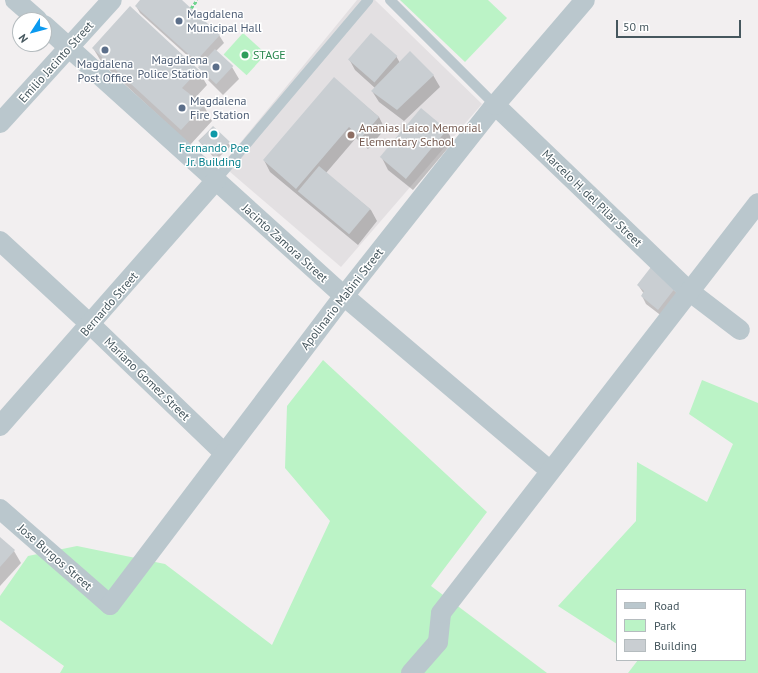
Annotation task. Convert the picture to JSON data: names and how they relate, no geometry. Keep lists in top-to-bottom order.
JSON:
{
  "streets": {
    "street": [
      "Emilio Jacinto Street",
      "Marcelo H. del Pilar Street",
      "Jacinto Zamora Street",
      "Apolinario Mabini Street",
      "Bernardo Street",
      "Mariano Gomez Street",
      "Jose Burgos Street"
    ]
  },
  "crossings": [
    ["Emilio Jacinto Street", "Jacinto Zamora Street"],
    ["Marcelo H. del Pilar Street", "Apolinario Mabini Street"],
    ["Jacinto Zamora Street", "Apolinario Mabini Street"],
    ["Jacinto Zamora Street", "Bernardo Street"],
    ["Apolinario Mabini Street", "Mariano Gomez Street"],
    ["Apolinario Mabini Street", "Jose Burgos Street"],
    ["Bernardo Street", "Mariano Gomez Street"]
  ],
  "places": [
    "Magdalena Municipal Hall",
    "Magdalena Post Office",
    "STAGE",
    "Magdalena Police Station",
    "Magdalena Fire Station",
    "Fernando Poe Jr. Building",
    "Ananias Laico Memorial Elementary School"
  ],
  "legend": ["Road", "Park", "Building"],
  "scale_bar": "50 m",
  "north": "bottom left"
}
